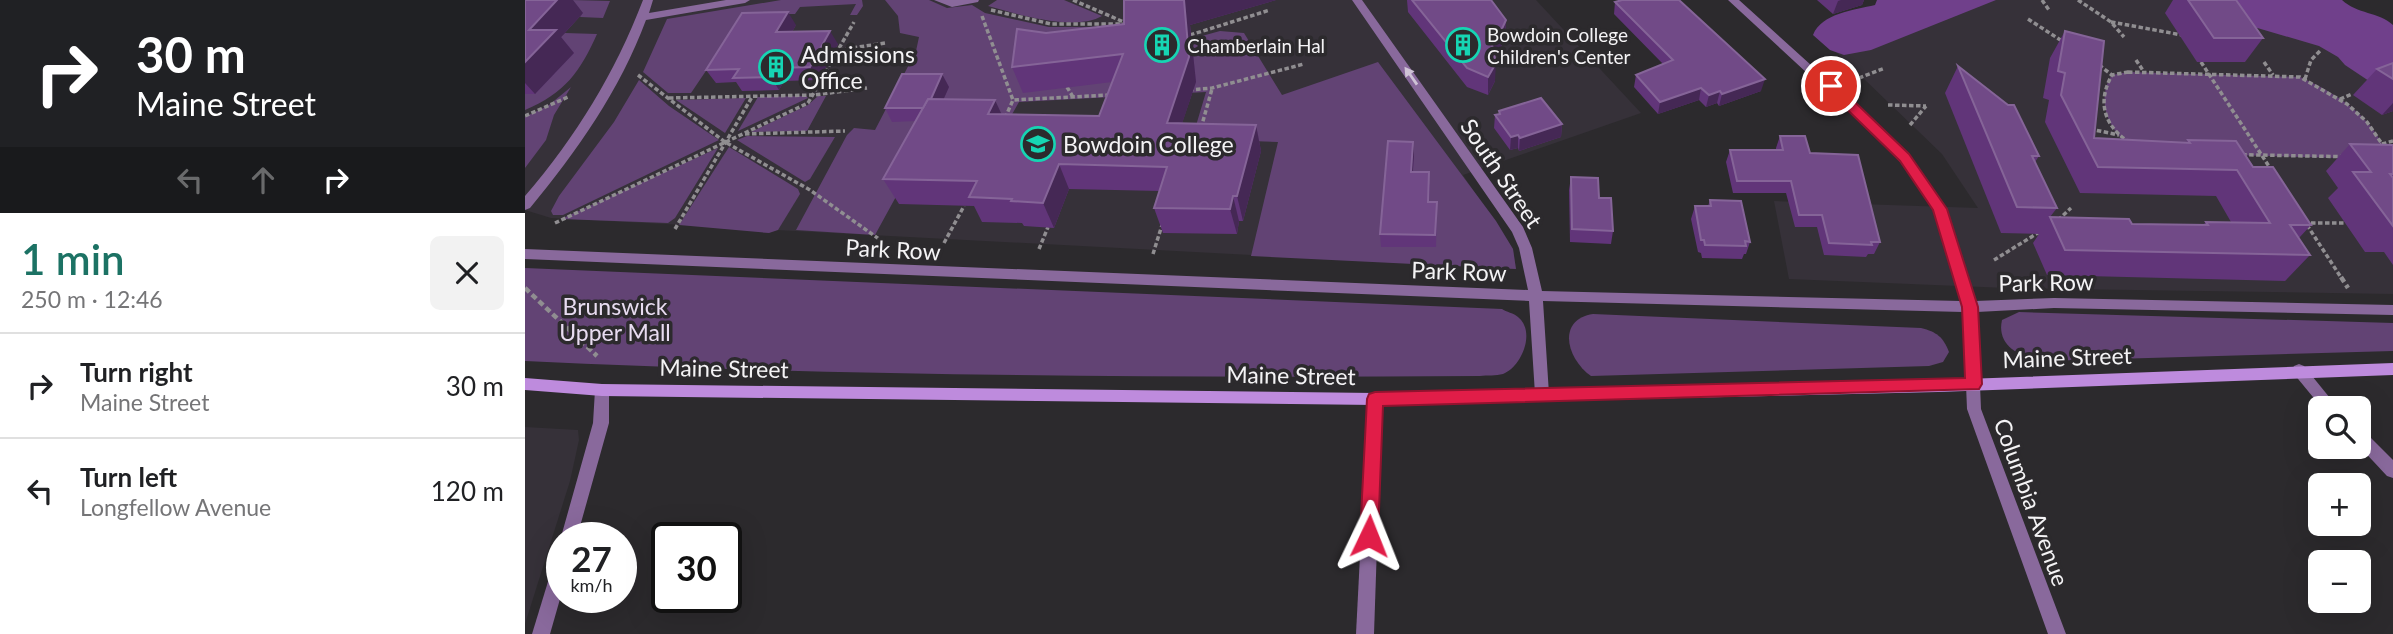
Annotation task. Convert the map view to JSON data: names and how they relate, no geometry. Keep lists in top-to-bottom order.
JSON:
{
  "streets": {
    "street": [
      "South Street",
      "Park Row",
      "Maine Street",
      "Columbia Avenue"
    ]
  },
  "crossings": [
    ["South Street", "Park Row"],
    ["South Street", "Maine Street"],
    ["Park Row", "Columbia Avenue"],
    ["Maine Street", "Columbia Avenue"]
  ],
  "one_way": ["South Street"],
  "parks": ["Brunswick Upper Mall"],
  "places": {
    "building": ["Chamberlain Hal", "Bowdoin College Children's Center", "Admissions Office"],
    "school or university": ["Bowdoin College"]
  },
  "page": {
    "turn": ["30 m", "Maine Street"],
    "heading": ["1 min", "250 m · 12:46"],
    "list": [
      {
        "name": "Turn right",
        "note": "Maine Street",
        "value": "30 m"
      },
      {
        "name": "Turn left",
        "note": "Longfellow Avenue",
        "value": "120 m"
      }
    ],
    "map_buttons": ["+", "−"],
    "speed": "27 km/h",
    "limit": "30"
  }
}
